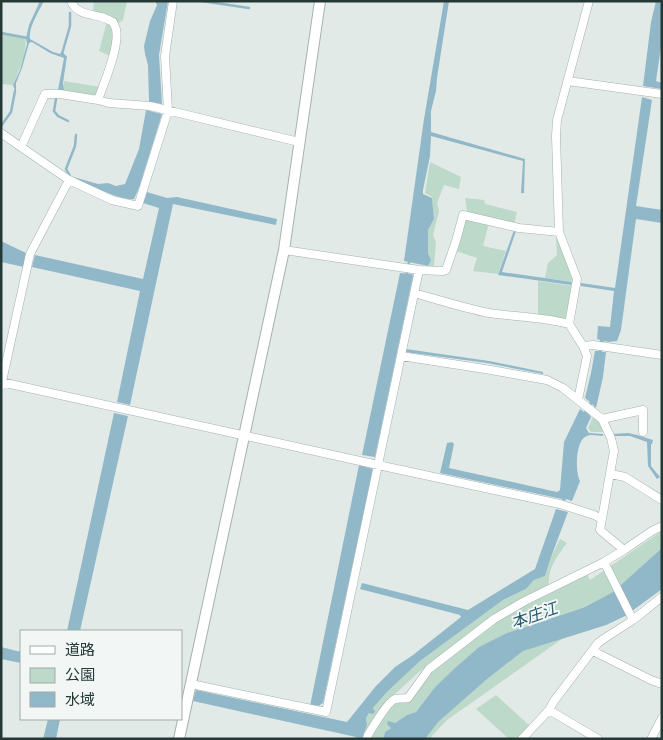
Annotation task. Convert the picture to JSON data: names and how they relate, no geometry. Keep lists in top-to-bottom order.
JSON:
{
  "water": ["本庄江"],
  "legend": ["道路", "公園", "水域"]
}
